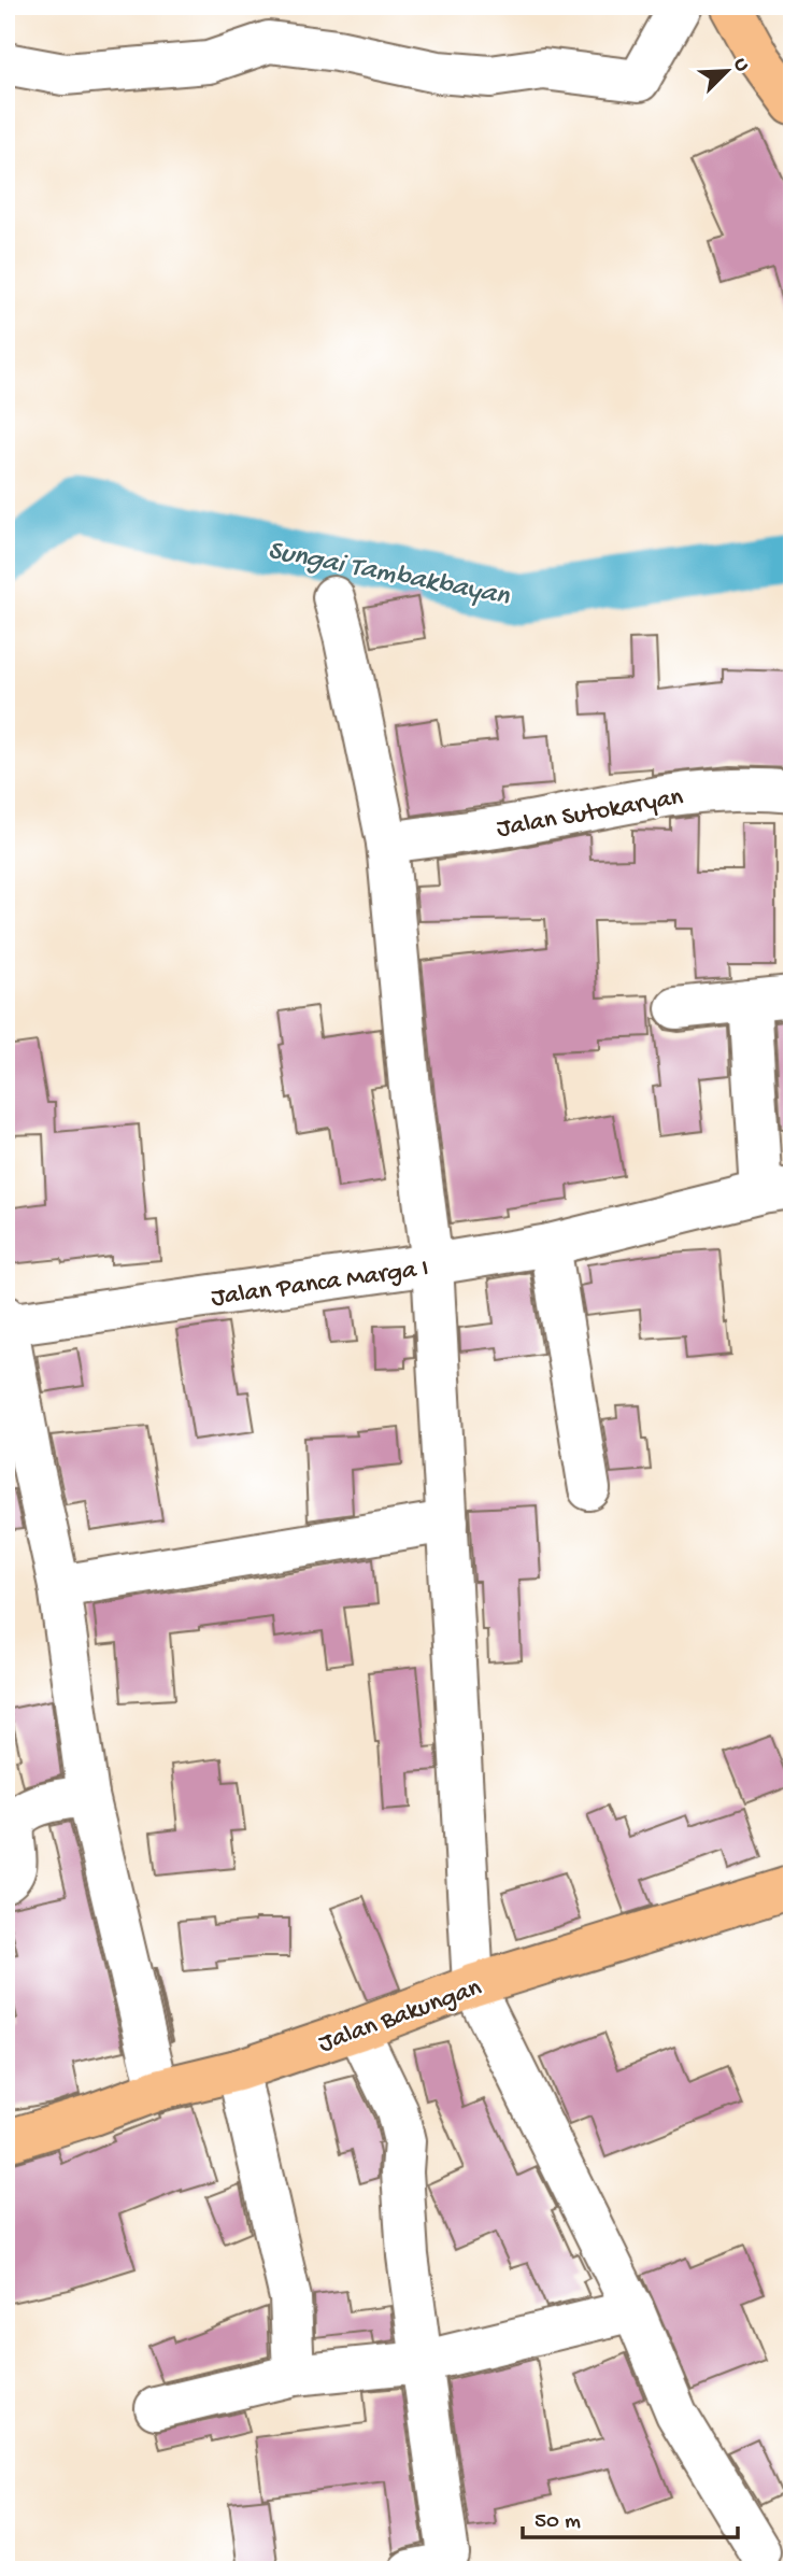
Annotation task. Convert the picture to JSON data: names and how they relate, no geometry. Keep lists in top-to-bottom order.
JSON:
{
  "streets": {
    "main road": ["Jalan Bakungan"],
    "street": ["Jalan Sutokaryan", "Jalan Panca Marga I"]
  },
  "crossings": [
    ["Jalan Panca Marga I", "Jalan Bakungan"]
  ],
  "water": ["Sungai Tambakbayan"],
  "scale_bar": "50 m",
  "north": "top right"
}
